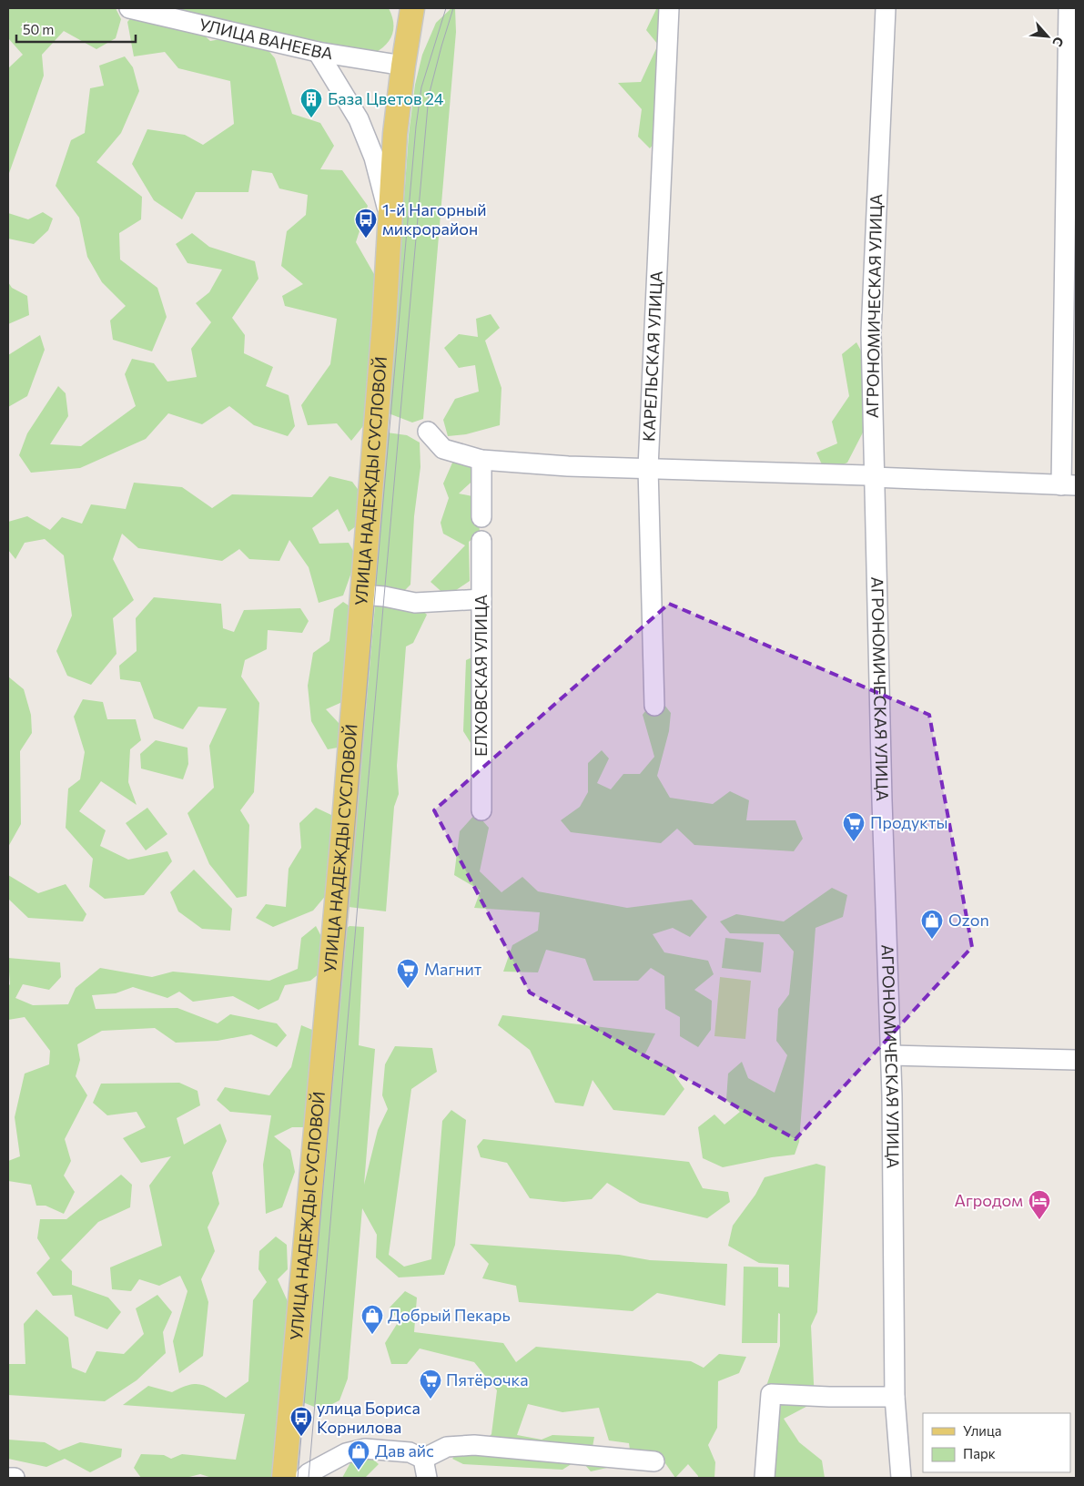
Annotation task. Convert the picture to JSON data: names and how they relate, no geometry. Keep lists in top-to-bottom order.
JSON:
{
  "streets": {
    "main road": ["УЛИЦА НАДЕЖДЫ СУСЛОВОЙ"],
    "street": [
      "УЛИЦА ВАНЕЕВА",
      "АГРОНОМИЧЕСКАЯ УЛИЦА",
      "КАРЕЛЬСКАЯ УЛИЦА",
      "ЕЛХОВСКАЯ УЛИЦА"
    ]
  },
  "crossings": [
    ["УЛИЦА ВАНЕЕВА", "УЛИЦА НАДЕЖДЫ СУСЛОВОЙ"]
  ],
  "places": {
    "building": ["База Цветов 24"],
    "bus stop": ["1-й Нагорный микрорайон", "улица Бориса Корнилова"],
    "supermarket": ["Продукты", "Магнит", "Пятёрочка"],
    "shop": ["Ozon", "Добрый Пекарь", "Дав айс"],
    "hotel": ["Агродом"]
  },
  "legend": ["Улица", "Парк"],
  "scale_bar": "50 m",
  "north": "bottom right"
}
